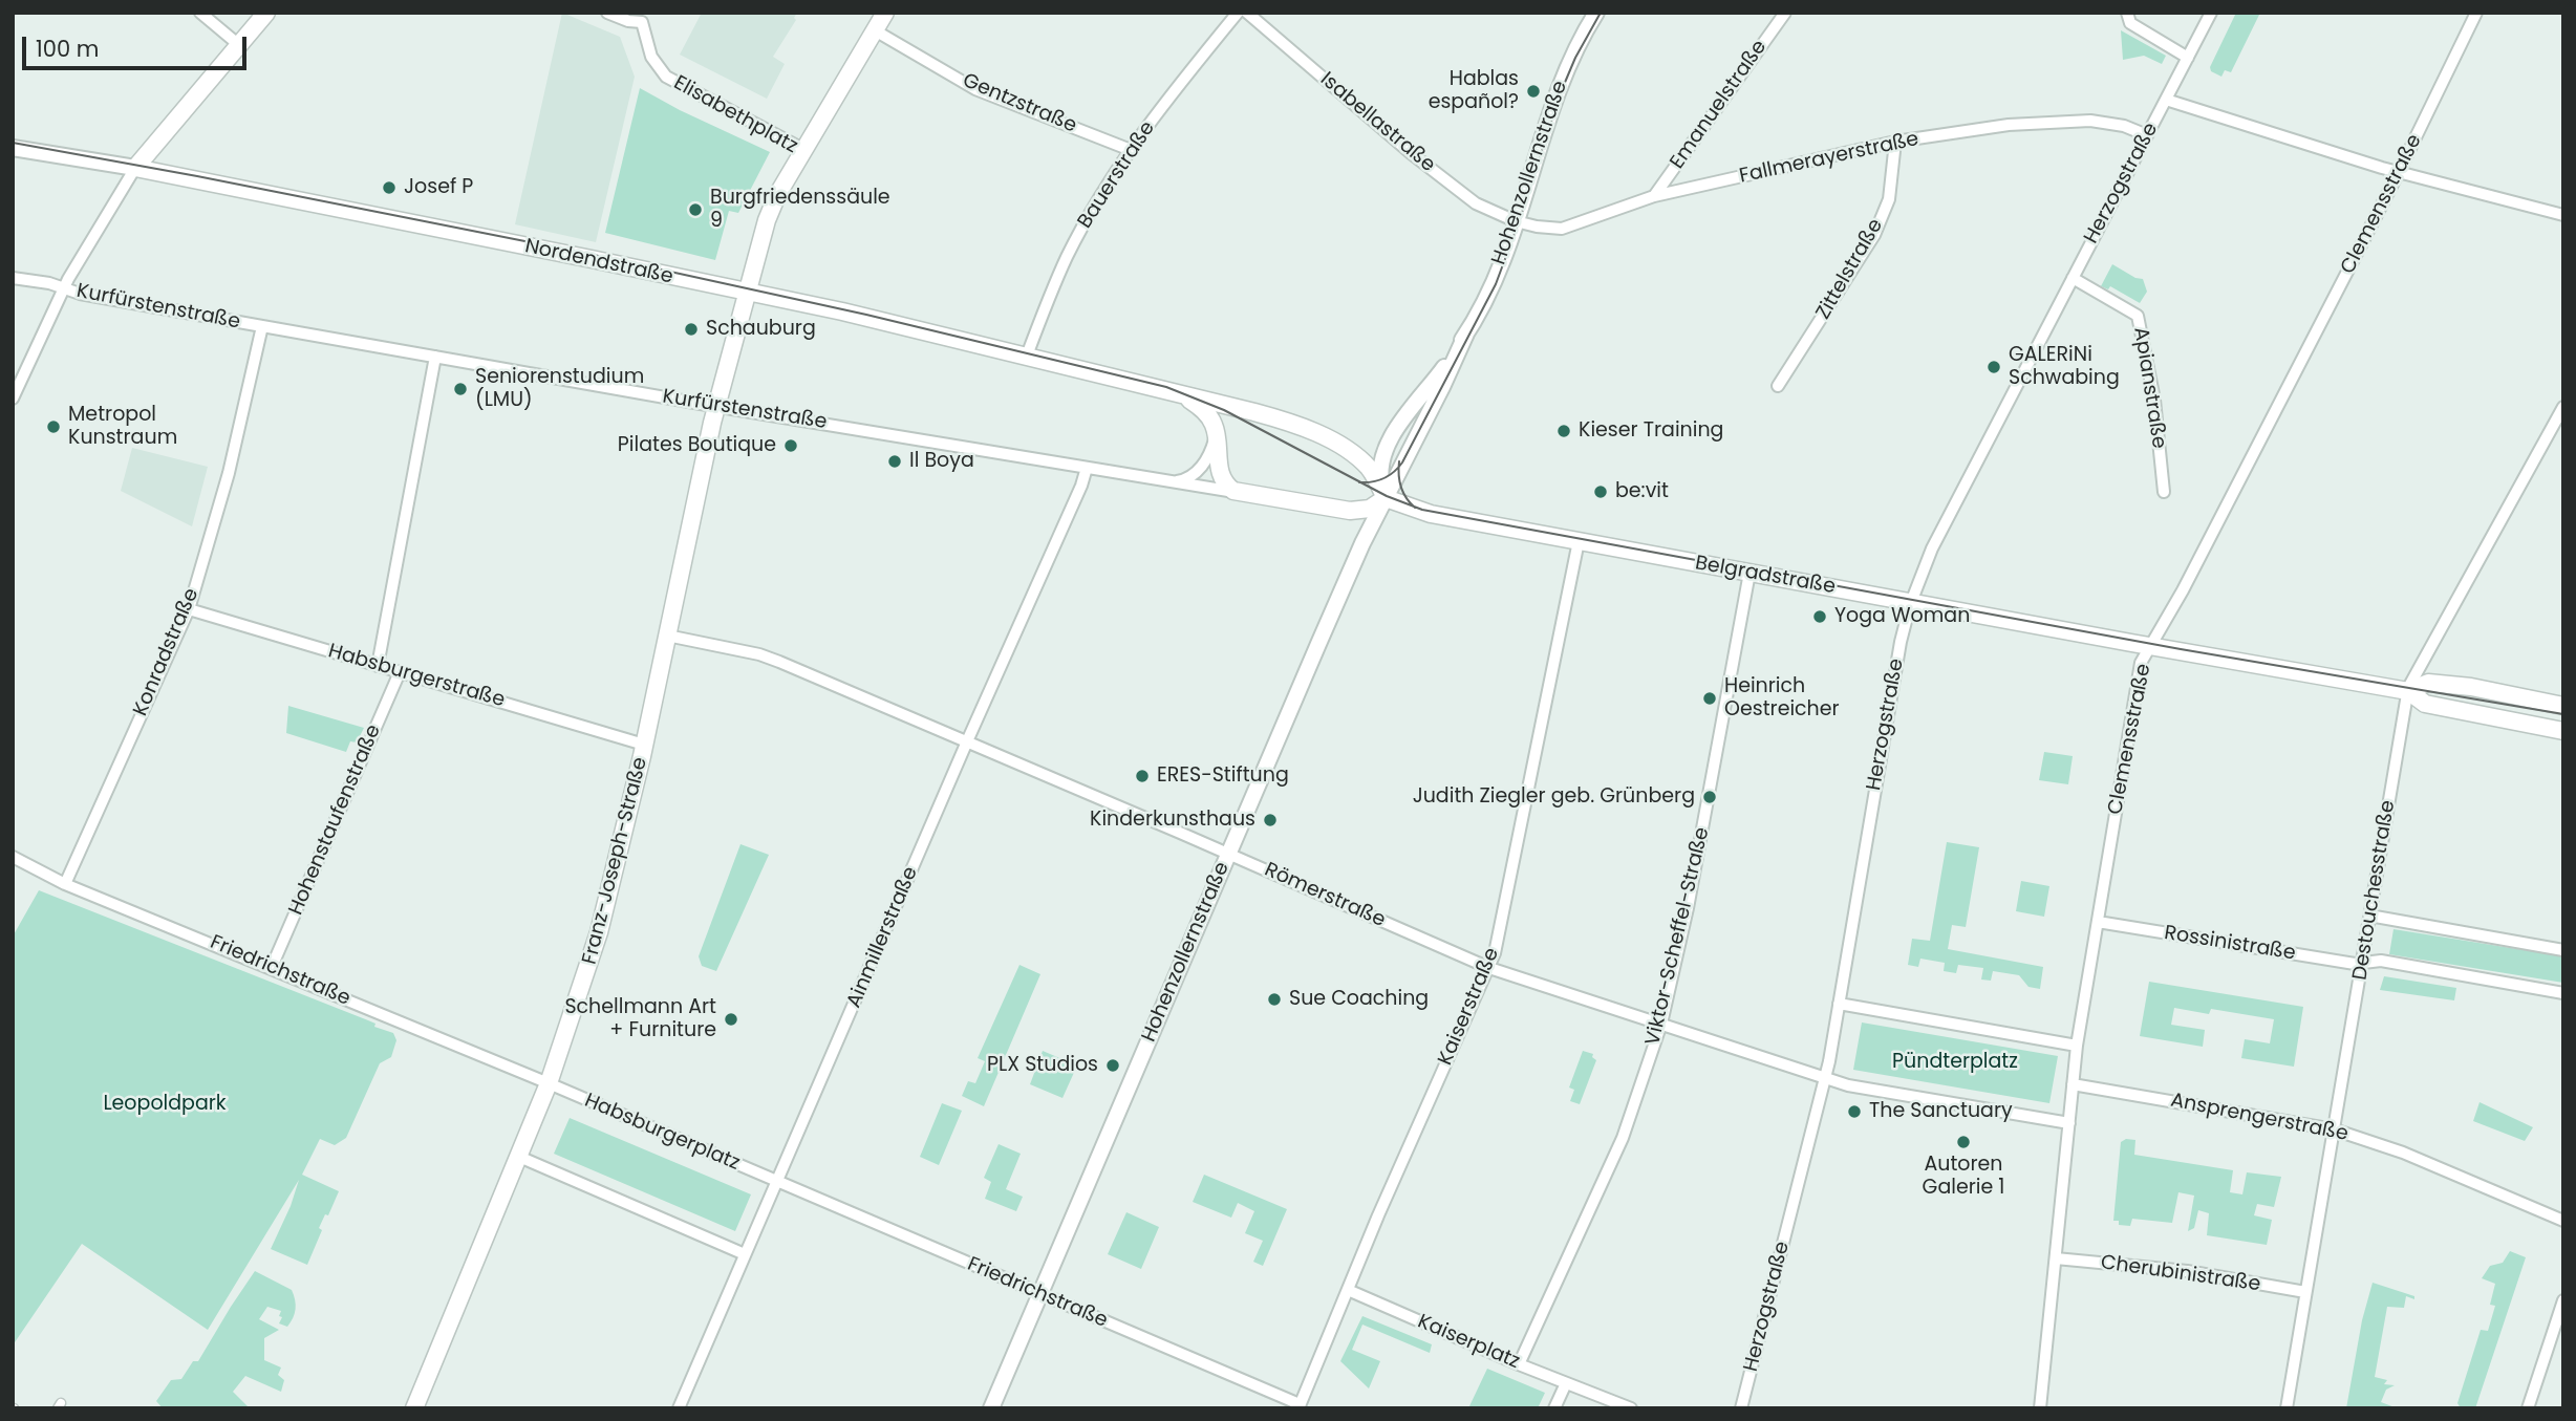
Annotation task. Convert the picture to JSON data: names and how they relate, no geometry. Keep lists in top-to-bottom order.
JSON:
{
  "streets": {
    "main road": [
      "Elisabethplatz",
      "Nordendstraße",
      "Belgradstraße",
      "Franz-Joseph-Straße"
    ],
    "street": [
      "Gentzstraße",
      "Emanuelstraße",
      "Isabellastraße",
      "Fallmerayerstraße",
      "Hohenzollernstraße",
      "Bauerstraße",
      "Herzogstraße",
      "Clemensstraße",
      "Zittelstraße",
      "Kurfürstenstraße",
      "Apianstraße",
      "Konradstraße",
      "Habsburgerstraße",
      "Hohenstaufenstraße",
      "Destouchesstraße",
      "Römerstraße",
      "Viktor-Scheffel-Straße",
      "Ainmillerstraße",
      "Rossinistraße",
      "Friedrichstraße",
      "Kaiserstraße",
      "Ansprengerstraße",
      "Habsburgerplatz",
      "Cherubinistraße",
      "Kaiserplatz"
    ]
  },
  "crossings": [
    ["Gentzstraße", "Bauerstraße"],
    ["Emanuelstraße", "Fallmerayerstraße"],
    ["Elisabethplatz", "Nordendstraße"],
    ["Elisabethplatz", "Franz-Joseph-Straße"],
    ["Isabellastraße", "Fallmerayerstraße"],
    ["Isabellastraße", "Hohenzollernstraße"],
    ["Fallmerayerstraße", "Hohenzollernstraße"],
    ["Fallmerayerstraße", "Herzogstraße"],
    ["Fallmerayerstraße", "Zittelstraße"],
    ["Hohenzollernstraße", "Belgradstraße"],
    ["Hohenzollernstraße", "Römerstraße"],
    ["Hohenzollernstraße", "Friedrichstraße"],
    ["Bauerstraße", "Nordendstraße"],
    ["Herzogstraße", "Apianstraße"],
    ["Herzogstraße", "Belgradstraße"],
    ["Herzogstraße", "Römerstraße"],
    ["Clemensstraße", "Belgradstraße"],
    ["Clemensstraße", "Rossinistraße"],
    ["Clemensstraße", "Ansprengerstraße"],
    ["Clemensstraße", "Cherubinistraße"],
    ["Nordendstraße", "Franz-Joseph-Straße"],
    ["Kurfürstenstraße", "Konradstraße"],
    ["Kurfürstenstraße", "Franz-Joseph-Straße"],
    ["Kurfürstenstraße", "Ainmillerstraße"],
    ["Belgradstraße", "Destouchesstraße"],
    ["Belgradstraße", "Viktor-Scheffel-Straße"],
    ["Belgradstraße", "Kaiserstraße"],
    ["Konradstraße", "Habsburgerstraße"],
    ["Konradstraße", "Friedrichstraße"],
    ["Habsburgerstraße", "Hohenstaufenstraße"],
    ["Habsburgerstraße", "Franz-Joseph-Straße"],
    ["Hohenstaufenstraße", "Friedrichstraße"],
    ["Franz-Joseph-Straße", "Römerstraße"],
    ["Franz-Joseph-Straße", "Friedrichstraße"],
    ["Franz-Joseph-Straße", "Habsburgerplatz"],
    ["Destouchesstraße", "Rossinistraße"],
    ["Destouchesstraße", "Ansprengerstraße"],
    ["Destouchesstraße", "Cherubinistraße"],
    ["Römerstraße", "Viktor-Scheffel-Straße"],
    ["Römerstraße", "Ainmillerstraße"],
    ["Römerstraße", "Kaiserstraße"],
    ["Viktor-Scheffel-Straße", "Kaiserplatz"],
    ["Ainmillerstraße", "Friedrichstraße"],
    ["Ainmillerstraße", "Habsburgerplatz"],
    ["Friedrichstraße", "Kaiserstraße"],
    ["Friedrichstraße", "Habsburgerplatz"],
    ["Kaiserstraße", "Kaiserplatz"]
  ],
  "parks": ["Pündterplatz", "Leopoldpark"],
  "places": [
    "Hablas español?",
    "Josef P",
    "Burgfriedenssäule 9",
    "Schauburg",
    "GALERiNi Schwabing",
    "Seniorenstudium (LMU)",
    "Metropol Kunstraum",
    "Kieser Training",
    "Pilates Boutique",
    "Il Boya",
    "be:vit",
    "Yoga Woman",
    "Heinrich Oestreicher",
    "ERES-Stiftung",
    "Judith Ziegler geb. Grünberg",
    "Kinderkunsthaus",
    "Sue Coaching",
    "Schellmann Art + Furniture",
    "PLX Studios",
    "The Sanctuary",
    "Autoren Galerie 1"
  ],
  "scale_bar": "100 m"
}
